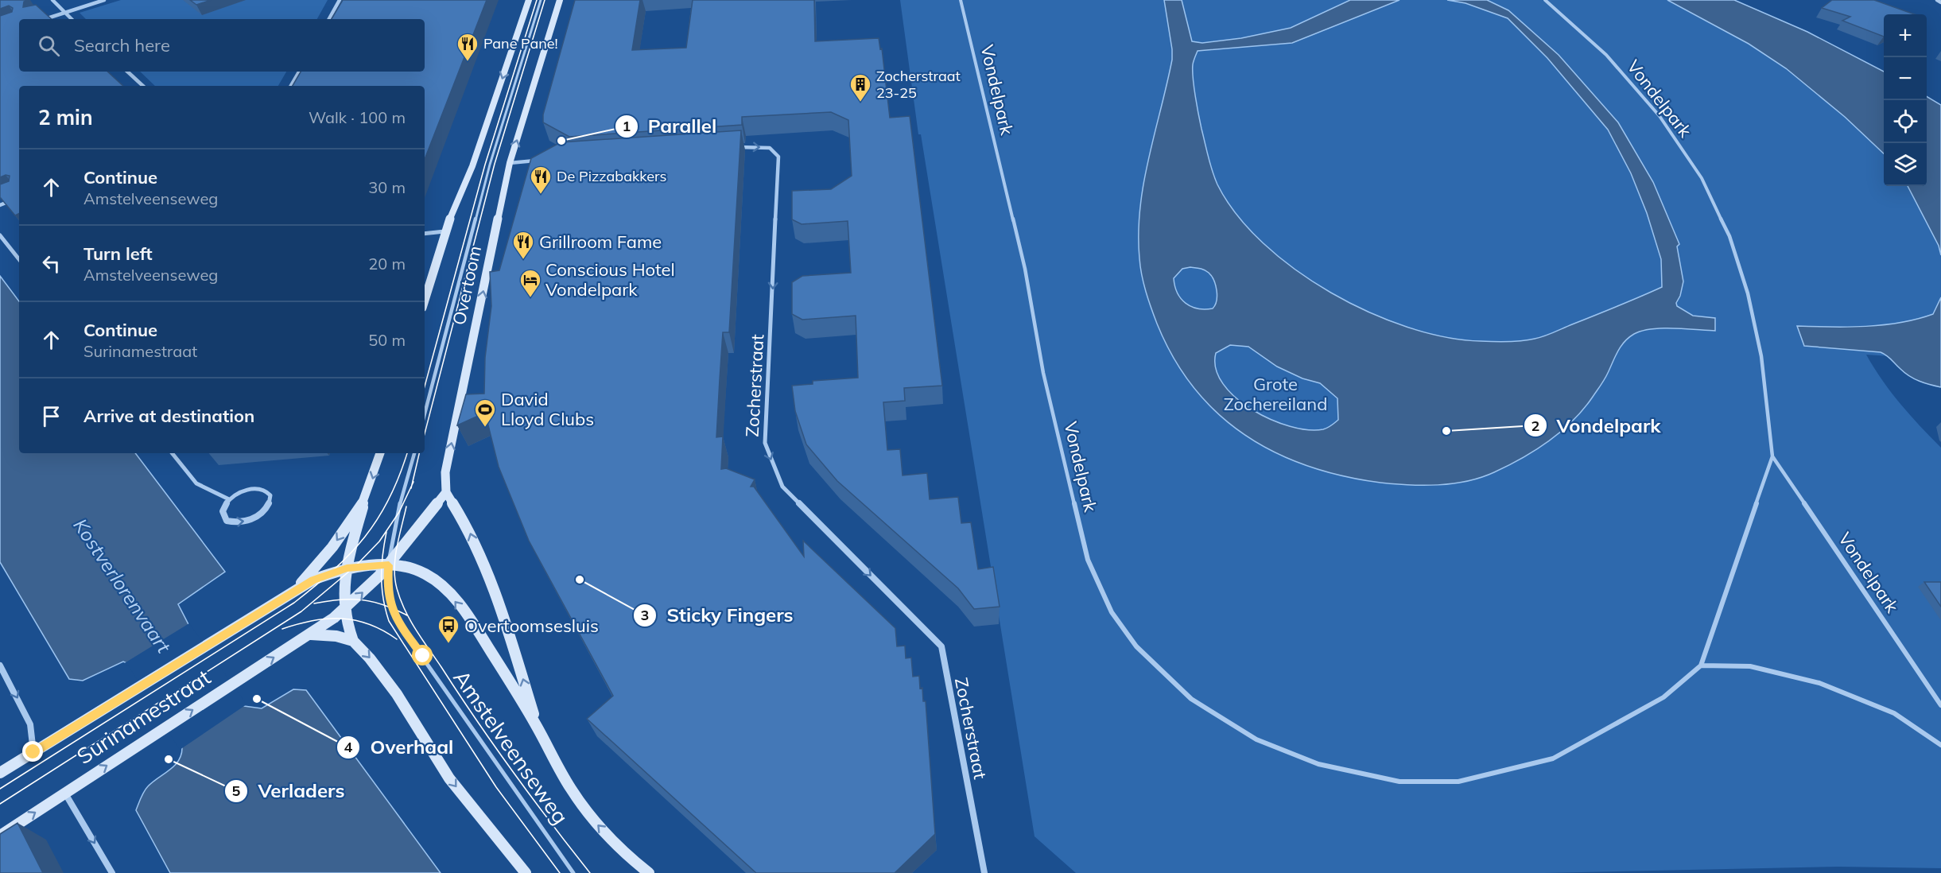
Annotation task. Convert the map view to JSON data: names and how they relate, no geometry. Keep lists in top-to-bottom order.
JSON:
{
  "streets": {
    "main road": ["Overtoom", "Surinamestraat", "Amstelveenseweg"],
    "street": ["Vondelpark", "Zocherstraat"]
  },
  "crossings": [
    ["Surinamestraat", "Amstelveenseweg"]
  ],
  "one_way": ["Zocherstraat"],
  "water": ["Kostverlorenvaart"],
  "parks": ["Grote Zochereiland"],
  "places": {
    "restaurant": ["Pane Pane!", "De Pizzabakkers", "Grillroom Fame"],
    "building": ["Zocherstraat 23-25"],
    "other": [
      "Parallel",
      "Vondelpark",
      "Sticky Fingers",
      "Overhaal",
      "Verladers"
    ],
    "hotel": ["Conscious Hotel Vondelpark"],
    "sports": ["David Lloyd Clubs"],
    "bus stop": ["Overtoomsesluis"]
  },
  "page": {
    "map_buttons": ["+", "−"],
    "search": "Search here",
    "heading": ["2 min", "Walk · 100 m"],
    "list": [
      ["Continue", "Amstelveenseweg", "30 m"],
      ["Turn left", "Amstelveenseweg", "20 m"],
      ["Continue", "Surinamestraat", "50 m"],
      "Arrive at destination"
    ]
  }
}
